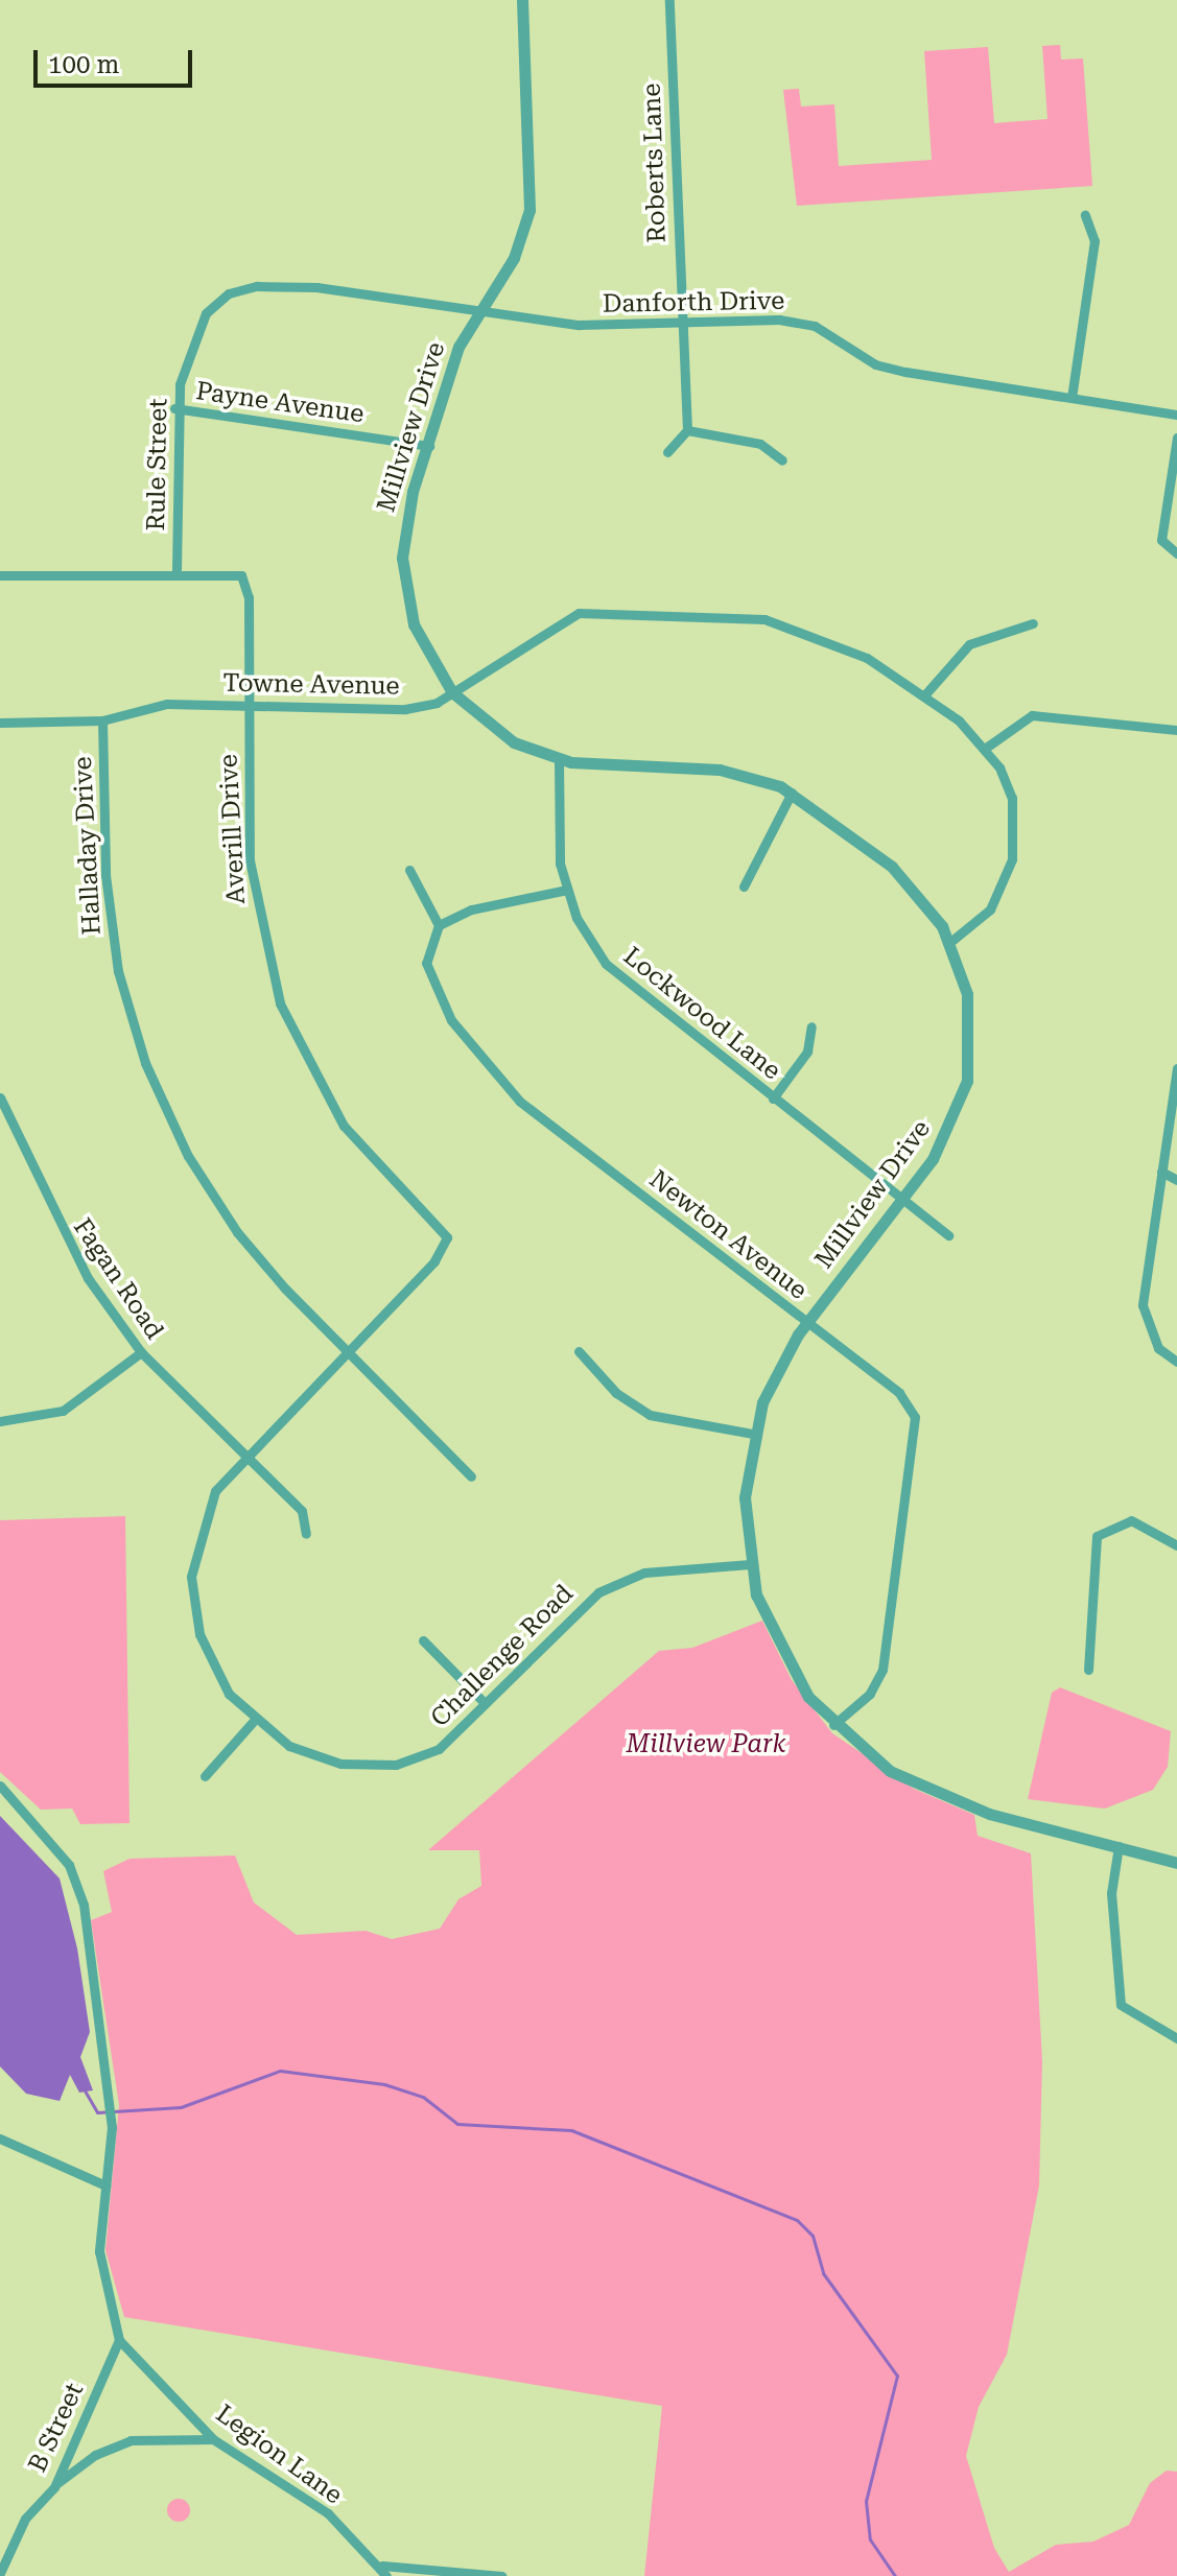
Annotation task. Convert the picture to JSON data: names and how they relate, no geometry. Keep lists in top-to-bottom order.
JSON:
{
  "streets": {
    "street": [
      "Roberts Lane",
      "Danforth Drive",
      "Payne Avenue",
      "Millview Drive",
      "Rule Street",
      "Towne Avenue",
      "Averill Drive",
      "Halladay Drive",
      "Lockwood Lane",
      "Newton Avenue",
      "Fagan Road",
      "Challenge Road",
      "B Street",
      "Legion Lane"
    ]
  },
  "crossings": [
    ["Roberts Lane", "Danforth Drive"],
    ["Danforth Drive", "Millview Drive"],
    ["Danforth Drive", "Rule Street"],
    ["Payne Avenue", "Millview Drive"],
    ["Payne Avenue", "Rule Street"],
    ["Millview Drive", "Towne Avenue"],
    ["Millview Drive", "Lockwood Lane"],
    ["Millview Drive", "Newton Avenue"],
    ["Millview Drive", "Challenge Road"],
    ["Rule Street", "Averill Drive"],
    ["Towne Avenue", "Averill Drive"],
    ["Towne Avenue", "Halladay Drive"],
    ["Averill Drive", "Challenge Road"],
    ["Halladay Drive", "Challenge Road"],
    ["Fagan Road", "Challenge Road"],
    ["B Street", "Legion Lane"]
  ],
  "parks": ["Millview Park"],
  "scale_bar": "100 m"
}
